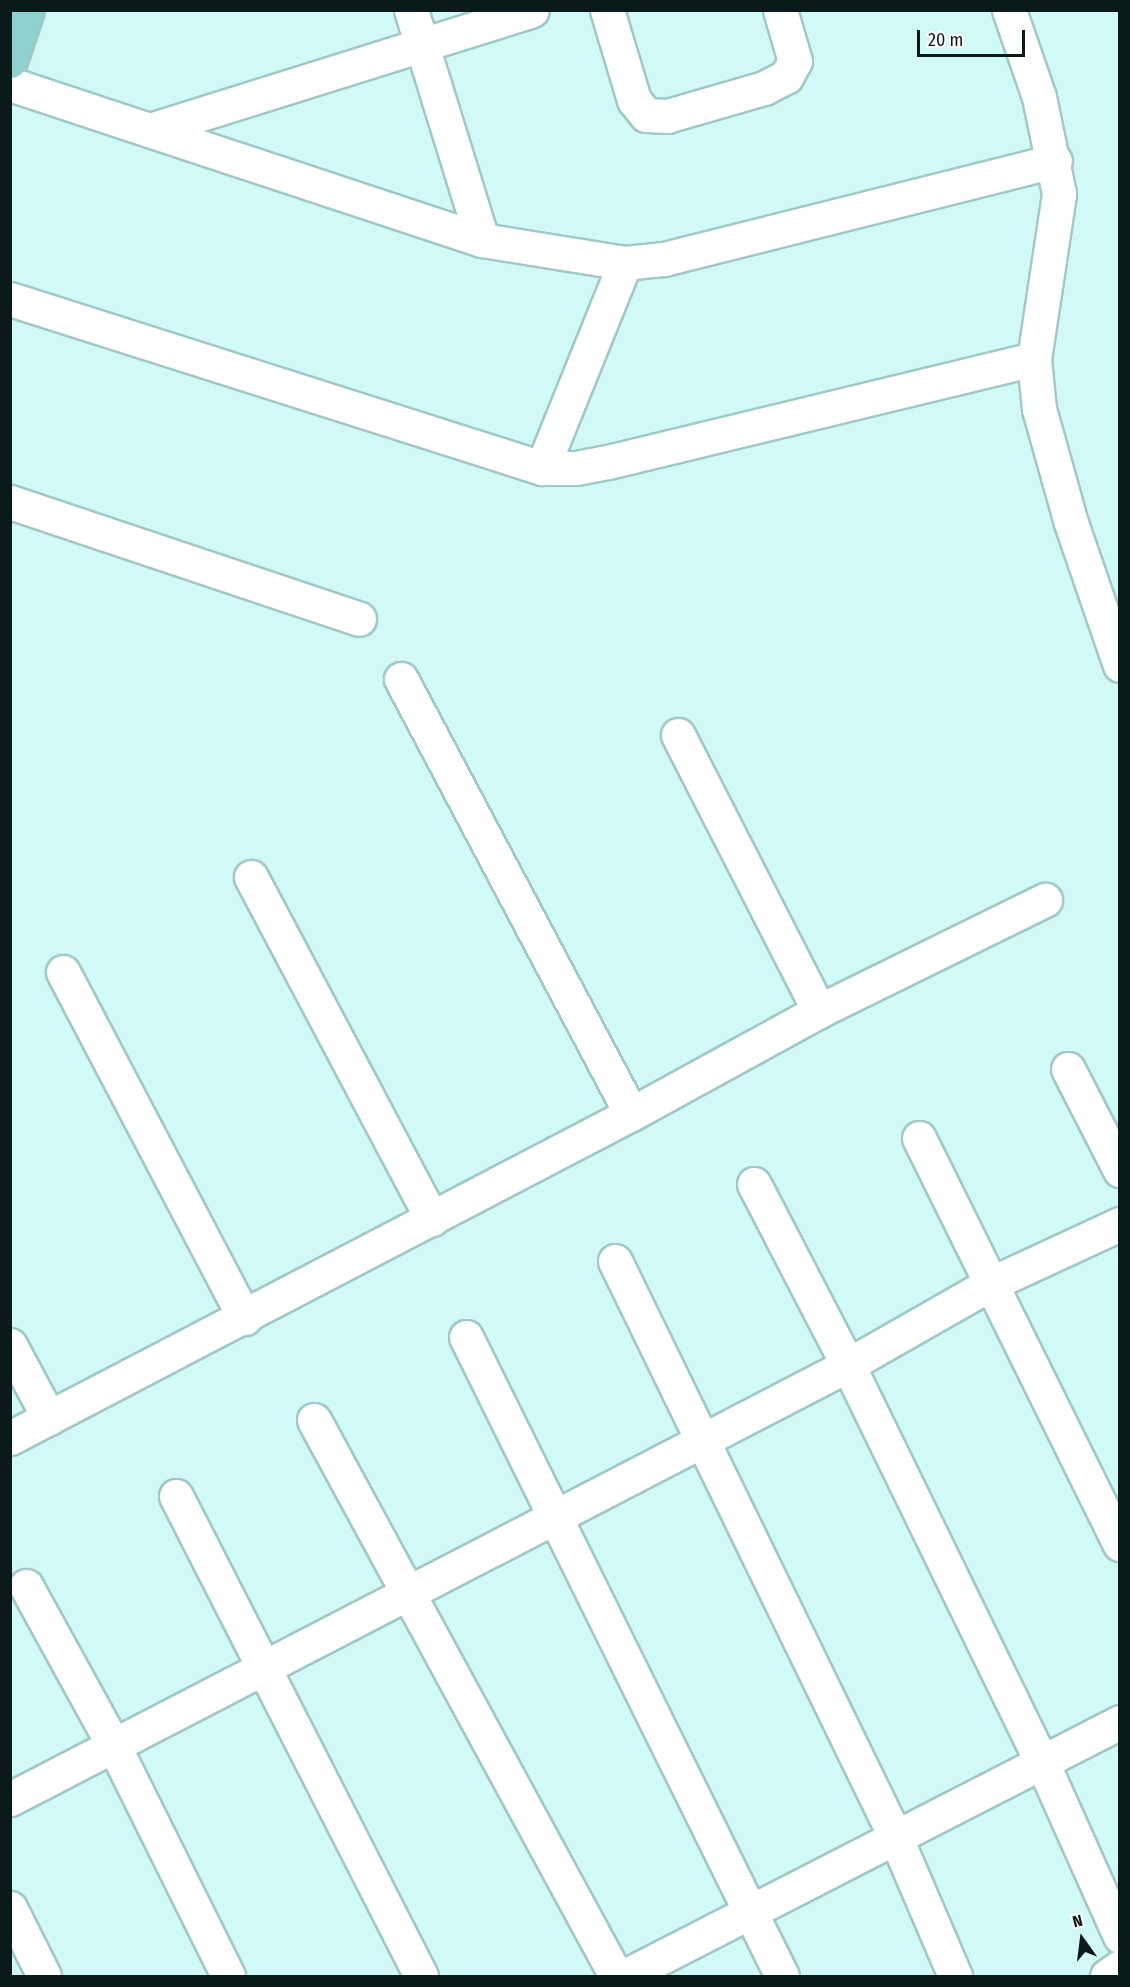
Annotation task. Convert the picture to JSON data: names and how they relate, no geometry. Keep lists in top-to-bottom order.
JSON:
{
  "scale_bar": "20 m",
  "north": "top"
}
